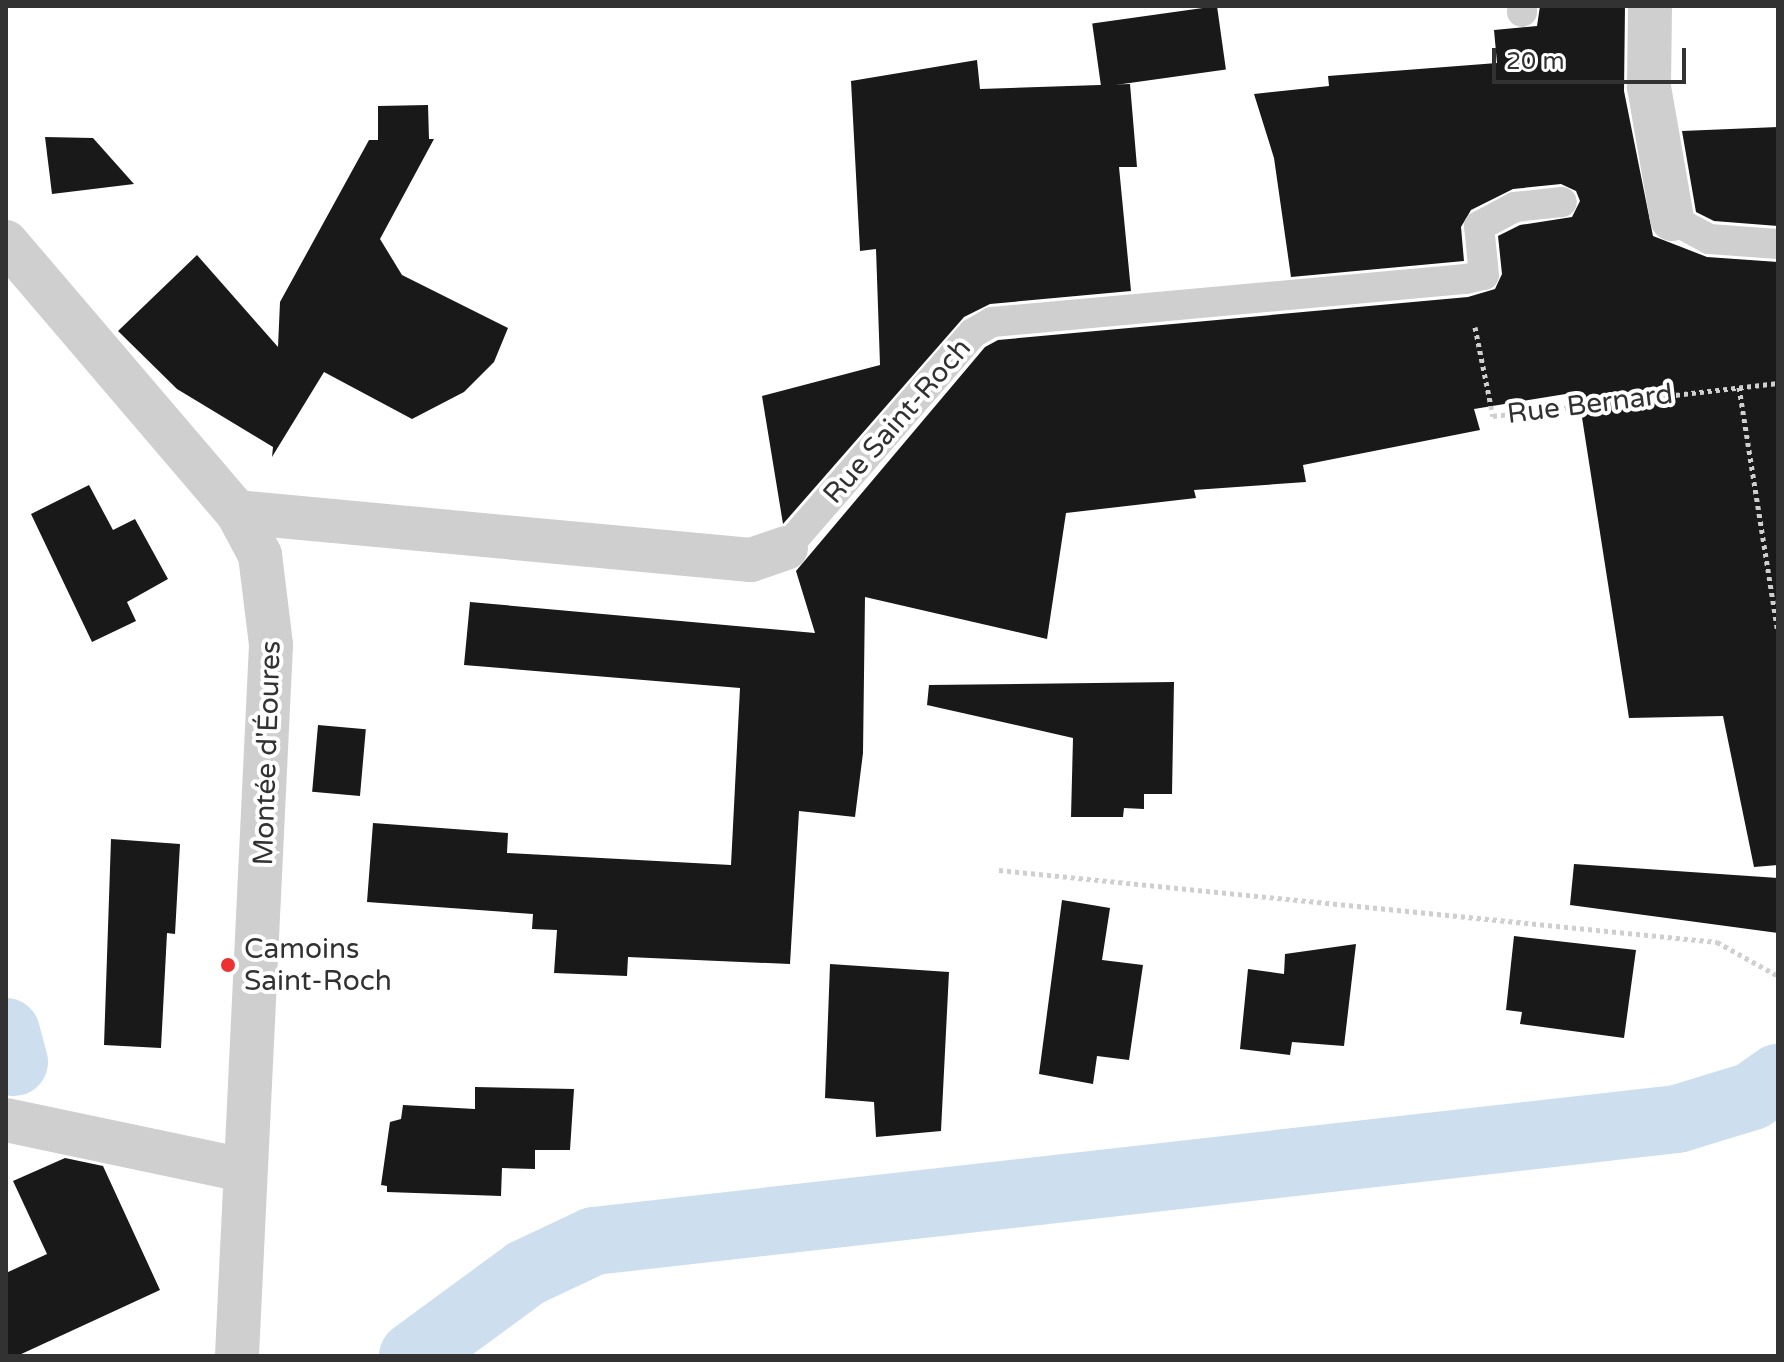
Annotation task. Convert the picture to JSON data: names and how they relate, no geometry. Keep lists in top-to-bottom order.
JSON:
{
  "streets": {
    "street": ["Rue Saint-Roch", "Montée d'Éoures"],
    "path": ["Rue Bernard"]
  },
  "crossings": [
    ["Rue Bernard", "Rue Saint-Roch"],
    ["Rue Saint-Roch", "Montée d'Éoures"]
  ],
  "places": ["Camoins Saint-Roch"],
  "scale_bar": "20 m"
}
